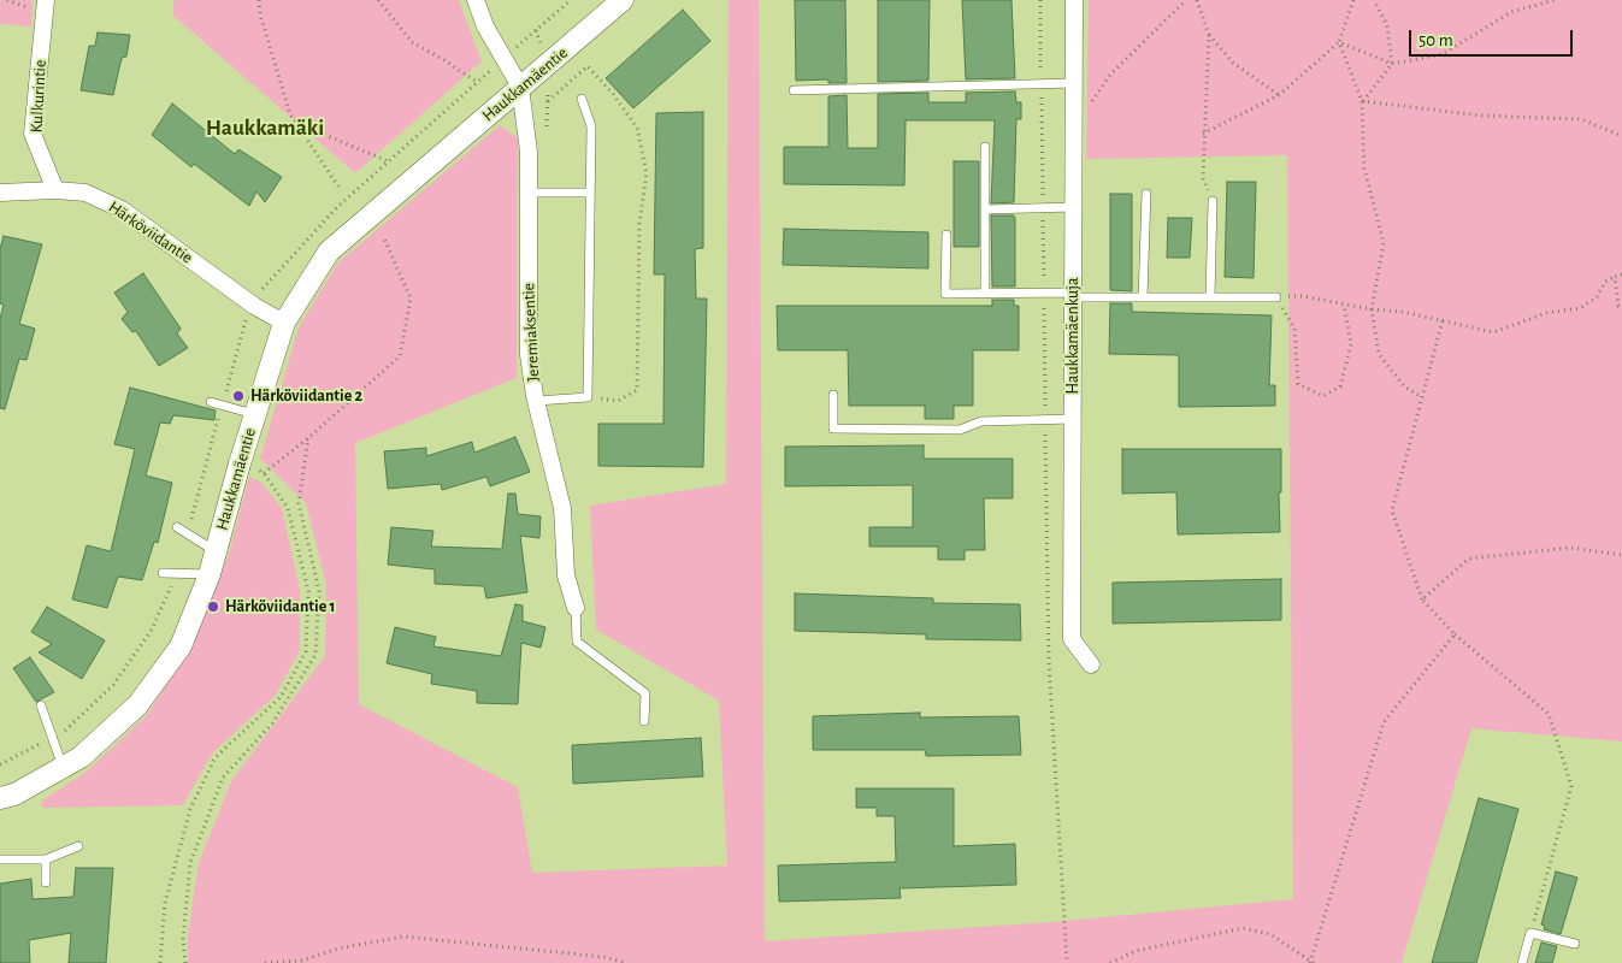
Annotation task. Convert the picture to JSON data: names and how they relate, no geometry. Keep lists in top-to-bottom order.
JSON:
{
  "streets": {
    "street": [
      "Haukkamäentie",
      "Kulkurintie",
      "Härköviidantie",
      "Jeremiaksentie",
      "Haukkamäenkuja"
    ]
  },
  "crossings": [
    ["Haukkamäentie", "Härköviidantie"],
    ["Haukkamäentie", "Jeremiaksentie"],
    ["Kulkurintie", "Härköviidantie"]
  ],
  "districts": ["Haukkamäki"],
  "places": ["Härköviidantie 2", "Härköviidantie 1"],
  "scale_bar": "50 m"
}
